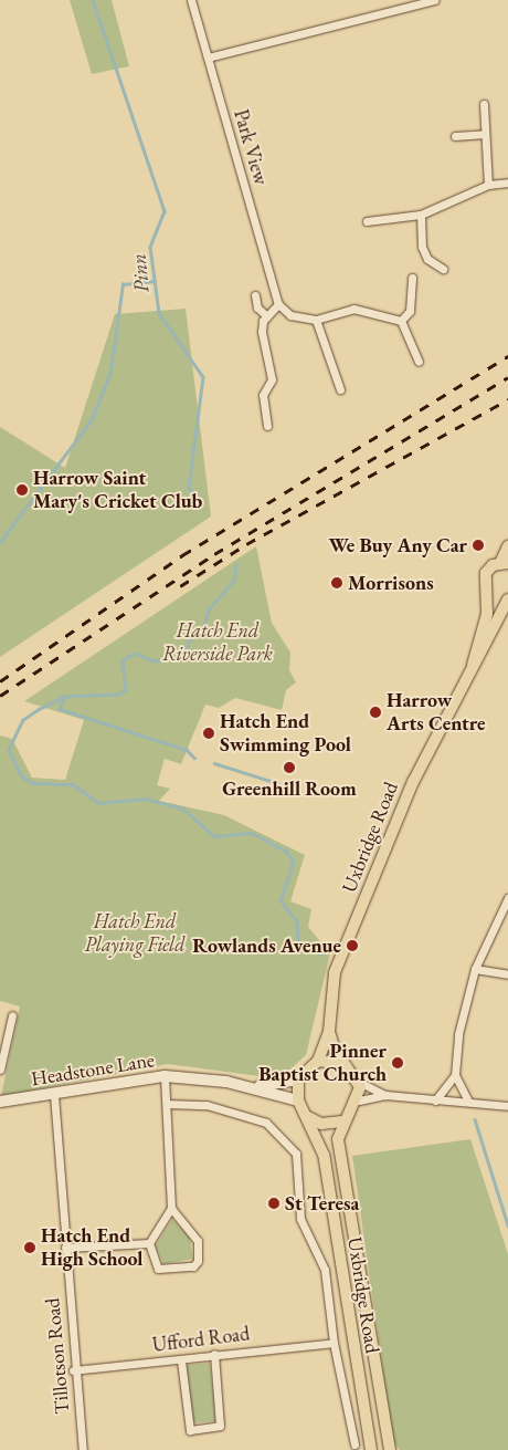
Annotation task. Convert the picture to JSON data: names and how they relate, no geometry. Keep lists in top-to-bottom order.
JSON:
{
  "streets": {
    "main road": ["Uxbridge Road"],
    "street": [
      "Park View",
      "Headstone Lane",
      "Ufford Road",
      "Tillotson Road"
    ]
  },
  "crossings": [
    ["Uxbridge Road", "Headstone Lane"],
    ["Headstone Lane", "Tillotson Road"],
    ["Ufford Road", "Tillotson Road"]
  ],
  "water": ["Pinn"],
  "parks": ["Hatch End Riverside Park", "Hatch End Playing Field"],
  "places": [
    "Harrow Saint Mary's Cricket Club",
    "We Buy Any Car",
    "Morrisons",
    "Harrow Arts Centre",
    "Hatch End Swimming Pool",
    "Greenhill Room",
    "Rowlands Avenue",
    "Pinner Baptist Church",
    "St Teresa",
    "Hatch End High School"
  ]
}
